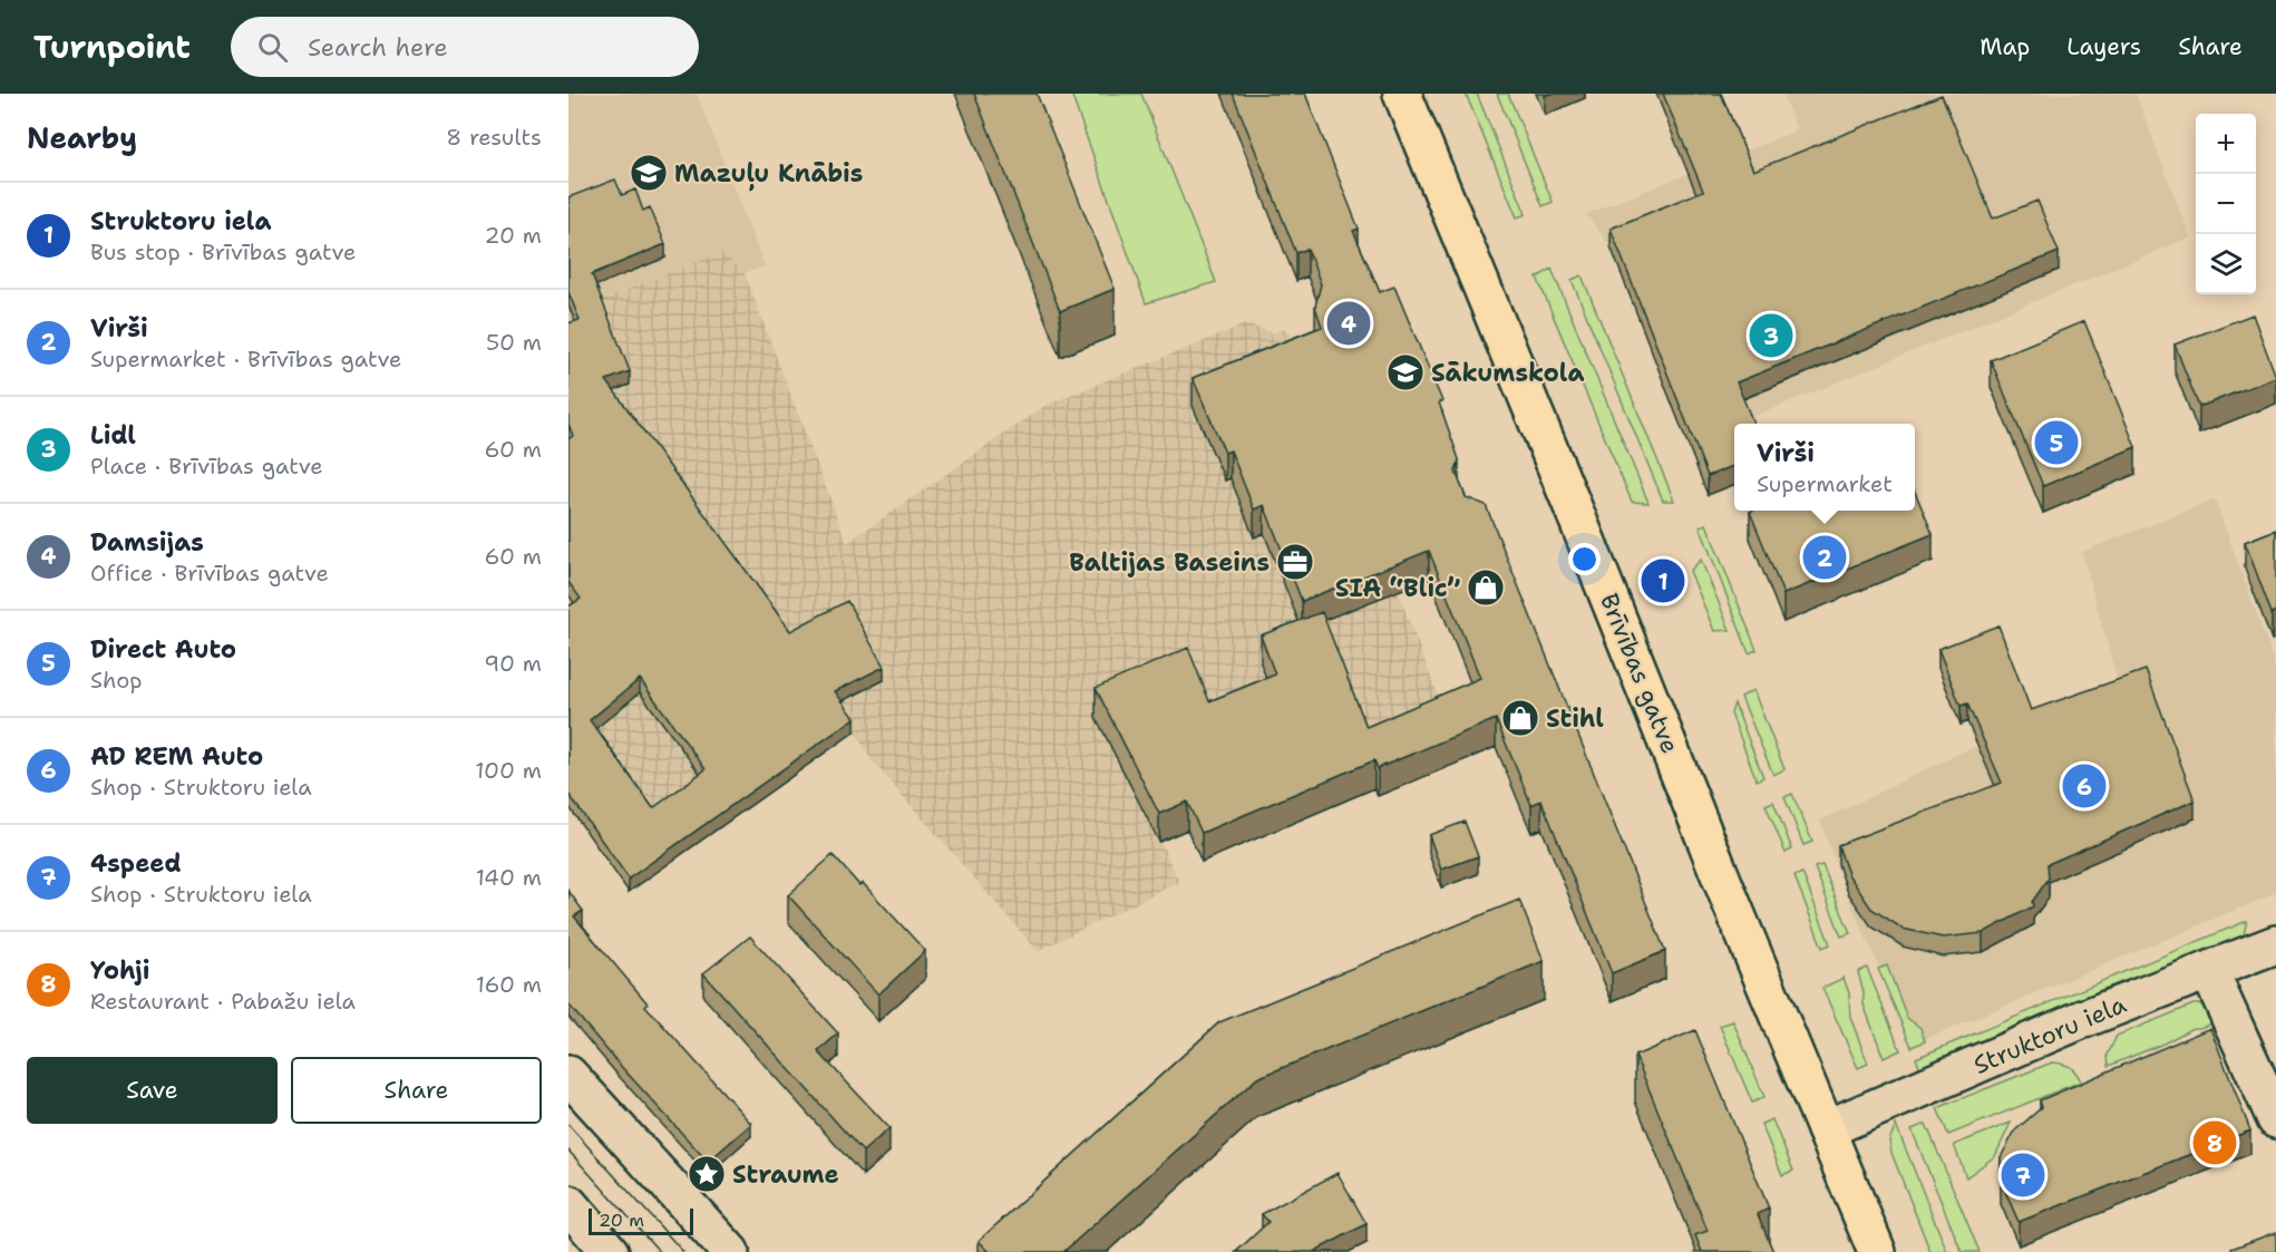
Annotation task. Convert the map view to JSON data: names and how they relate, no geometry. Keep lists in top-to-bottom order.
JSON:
{
  "streets": {
    "highway": ["Brīvības gatve"],
    "street": ["Struktoru iela"]
  },
  "crossings": [
    ["Brīvības gatve", "Struktoru iela"]
  ],
  "places": {
    "school or university": ["Mazuļu Knābis", "Sākumskola"],
    "office": ["Baltijas Baseins"],
    "shop": ["SIA “Blic”", "Stihl"],
    "place": ["Straume"]
  },
  "scale_bar": "20 m",
  "page": {
    "header": "Turnpoint",
    "search": "Search here",
    "nav": ["Map", "Layers", "Share"],
    "heading": ["Nearby", "8 results"],
    "map_buttons": ["+", "−"],
    "list": [
      {
        "mark": "1",
        "name": "Struktoru iela",
        "note": "Bus stop · Brīvības gatve",
        "value": "20 m"
      },
      {
        "mark": "2",
        "name": "Virši",
        "note": "Supermarket · Brīvības gatve",
        "value": "50 m"
      },
      {
        "mark": "3",
        "name": "Lidl",
        "note": "Place · Brīvības gatve",
        "value": "60 m"
      },
      {
        "mark": "4",
        "name": "Damsijas",
        "note": "Office · Brīvības gatve",
        "value": "60 m"
      },
      {
        "mark": "5",
        "name": "Direct Auto",
        "note": "Shop",
        "value": "90 m"
      },
      {
        "mark": "6",
        "name": "AD REM Auto",
        "note": "Shop · Struktoru iela",
        "value": "100 m"
      },
      {
        "mark": "7",
        "name": "4speed",
        "note": "Shop · Struktoru iela",
        "value": "140 m"
      },
      {
        "mark": "8",
        "name": "Yohji",
        "note": "Restaurant · Pabažu iela",
        "value": "160 m"
      }
    ],
    "pins": [
      "4",
      "3",
      "5",
      "2",
      "1",
      "6",
      "8",
      "7"
    ],
    "popup": ["Virši", "Supermarket"],
    "buttons": ["Save", "Share"],
    "scale": "20 m"
  }
}
